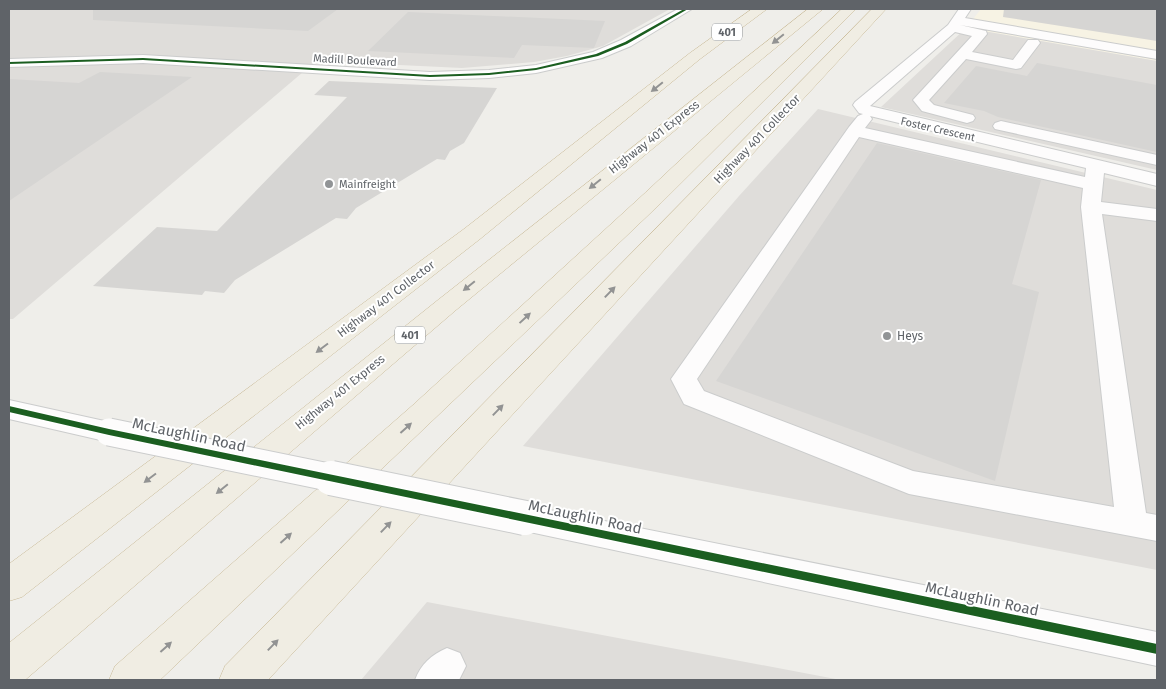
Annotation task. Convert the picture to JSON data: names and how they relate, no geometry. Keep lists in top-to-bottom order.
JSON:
{
  "streets": {
    "highway": ["401", "Highway 401 Express", "Highway 401 Collector"],
    "street": ["Madill Boulevard", "Foster Crescent", "McLaughlin Road"]
  },
  "places": ["Mainfreight", "Heys"]
}
